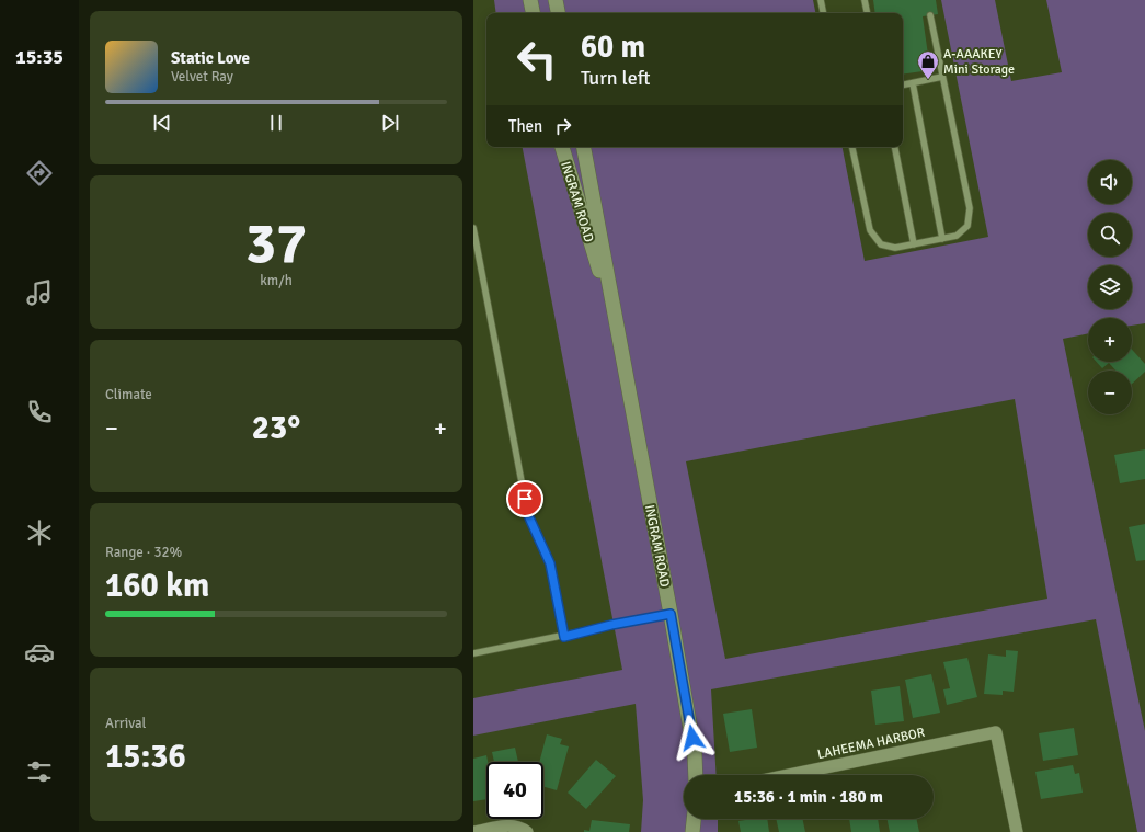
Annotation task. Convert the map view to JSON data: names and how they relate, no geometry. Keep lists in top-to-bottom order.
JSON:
{
  "streets": {
    "street": ["INGRAM ROAD", "LAHEEMA HARBOR"]
  },
  "places": {
    "shop": ["A-AAAKEY Mini Storage"]
  },
  "page": {
    "tabs": "15:35",
    "turn": ["60 m", "Turn left"],
    "song": ["Static Love", "Velvet Ray"],
    "then": "Then",
    "map_buttons": ["+", "−"],
    "tile": [
      ["37", "km/h"],
      "Climate",
      ["Range · 32%", "160 km"],
      ["Arrival", "15:36"]
    ],
    "heat": ["−", "23°", "+"],
    "limit": "40",
    "trip": "15:36 · 1 min · 180 m"
  }
}
